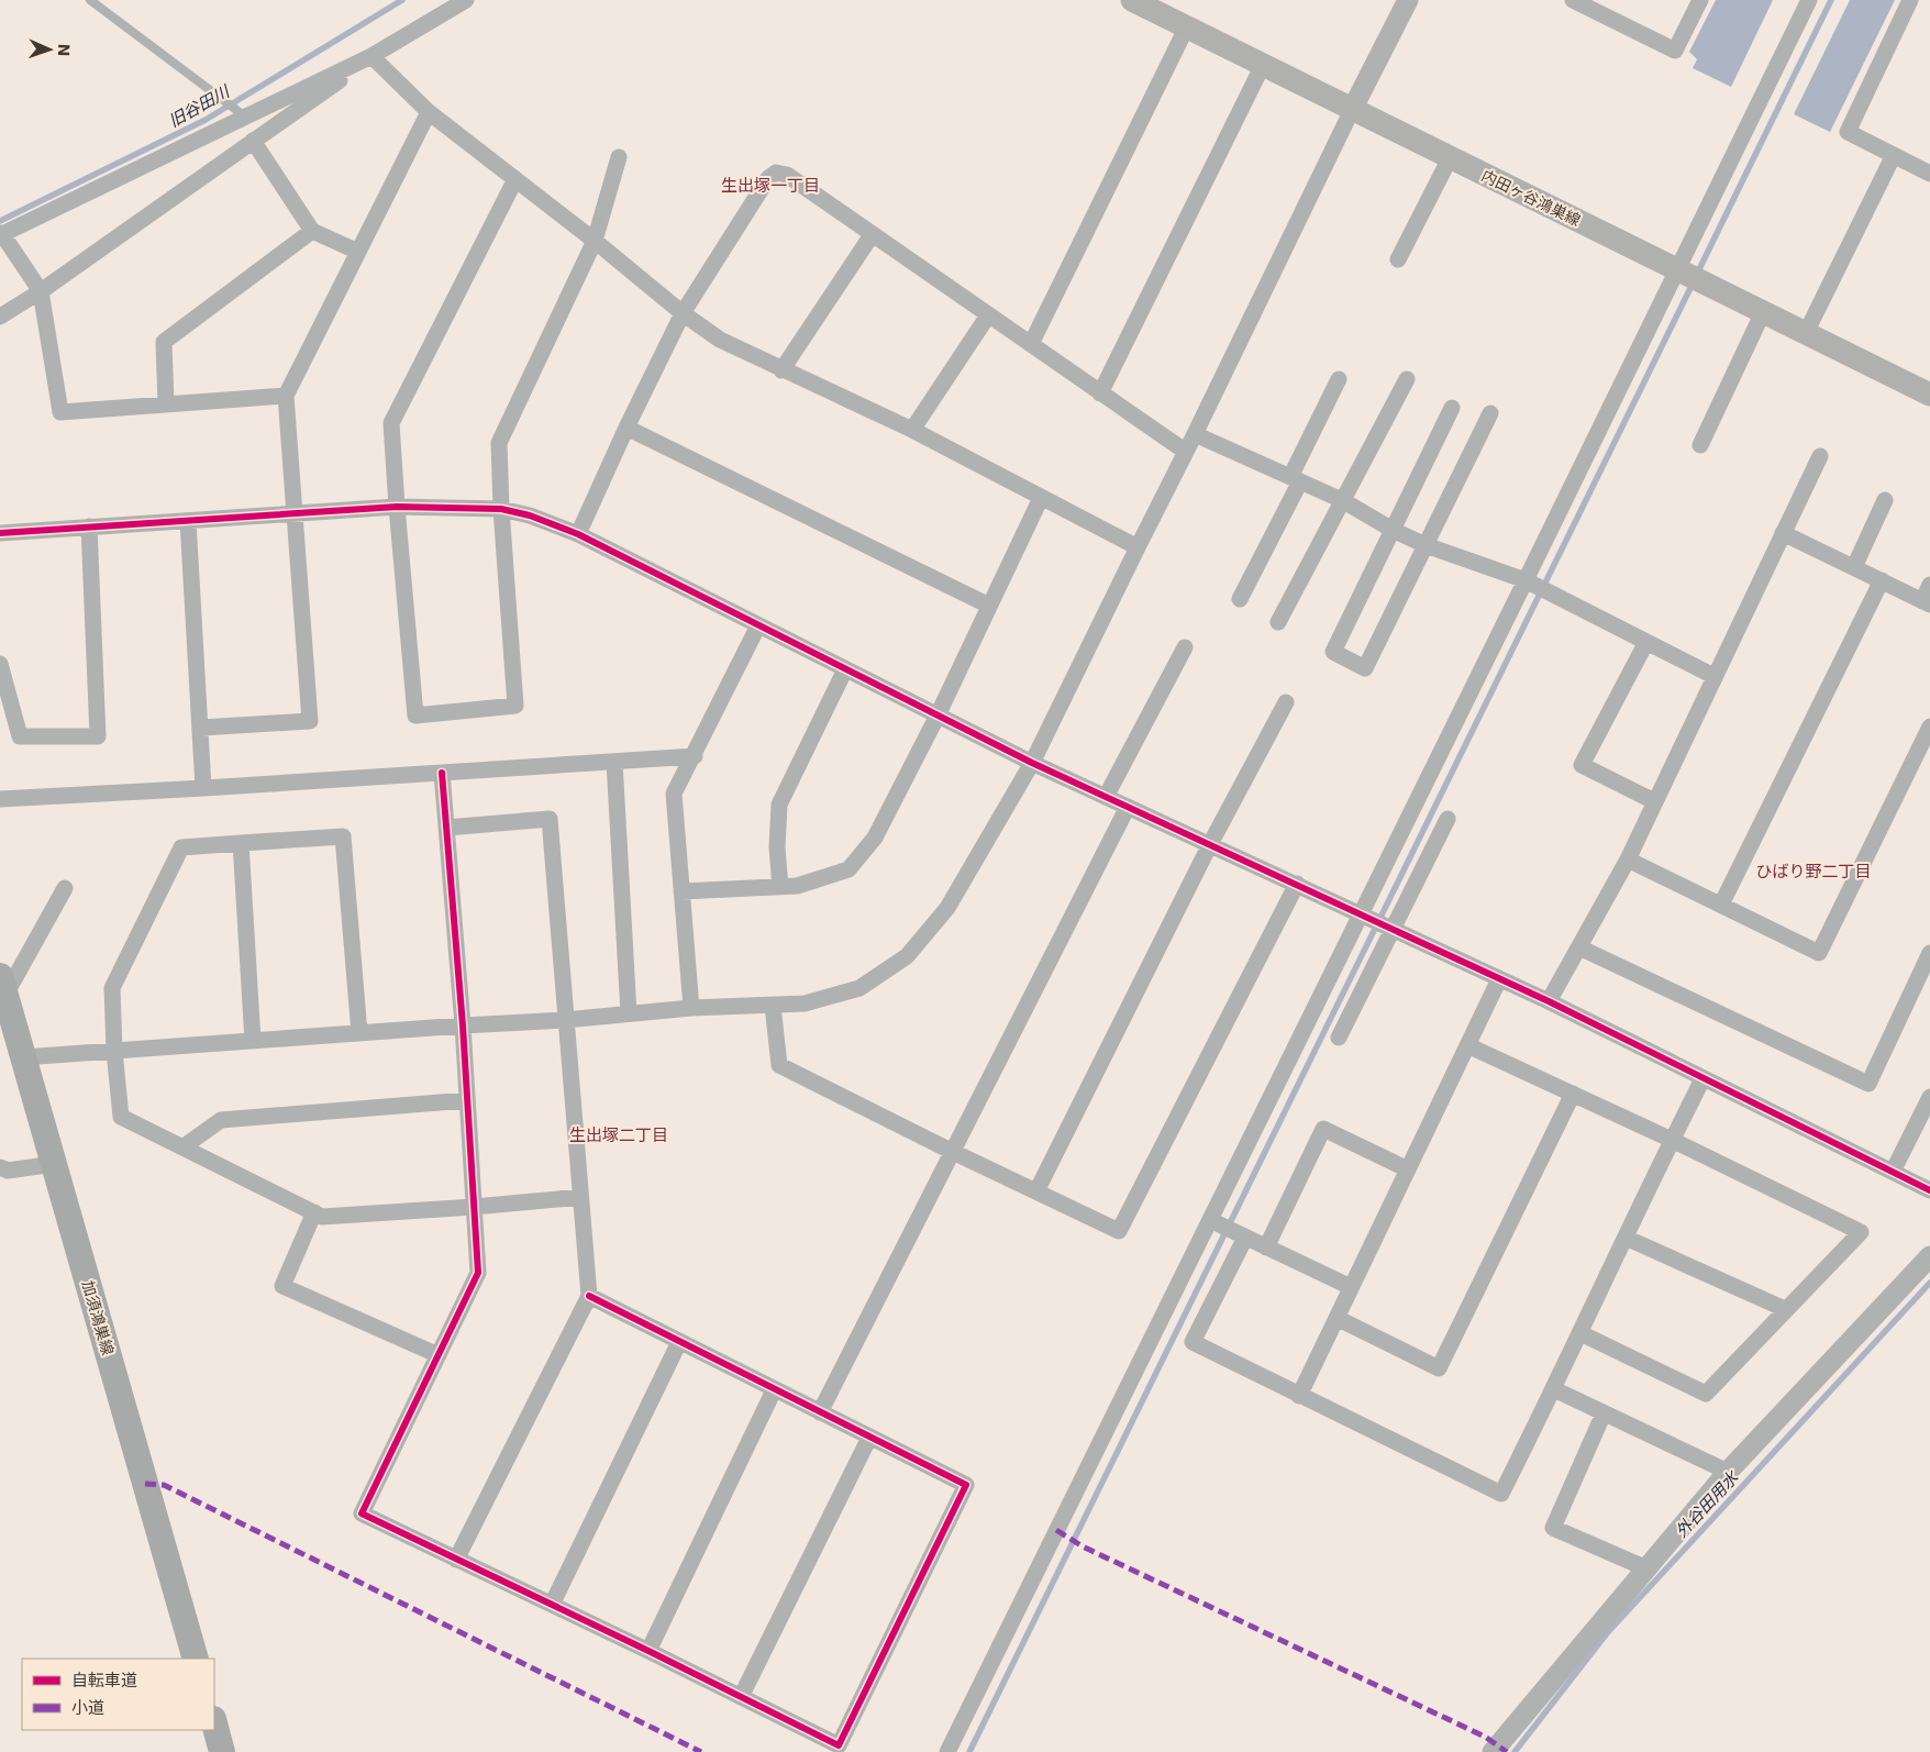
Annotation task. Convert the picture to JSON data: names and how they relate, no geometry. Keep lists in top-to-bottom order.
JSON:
{
  "streets": {
    "main road": ["内田ヶ谷鴻巣線", "加須鴻巣線"]
  },
  "districts": ["生出塚一丁目", "ひばり野二丁目", "生出塚二丁目"],
  "water": ["旧谷田川", "外谷田用水"],
  "legend": ["自転車道", "小道"],
  "north": "right"
}
